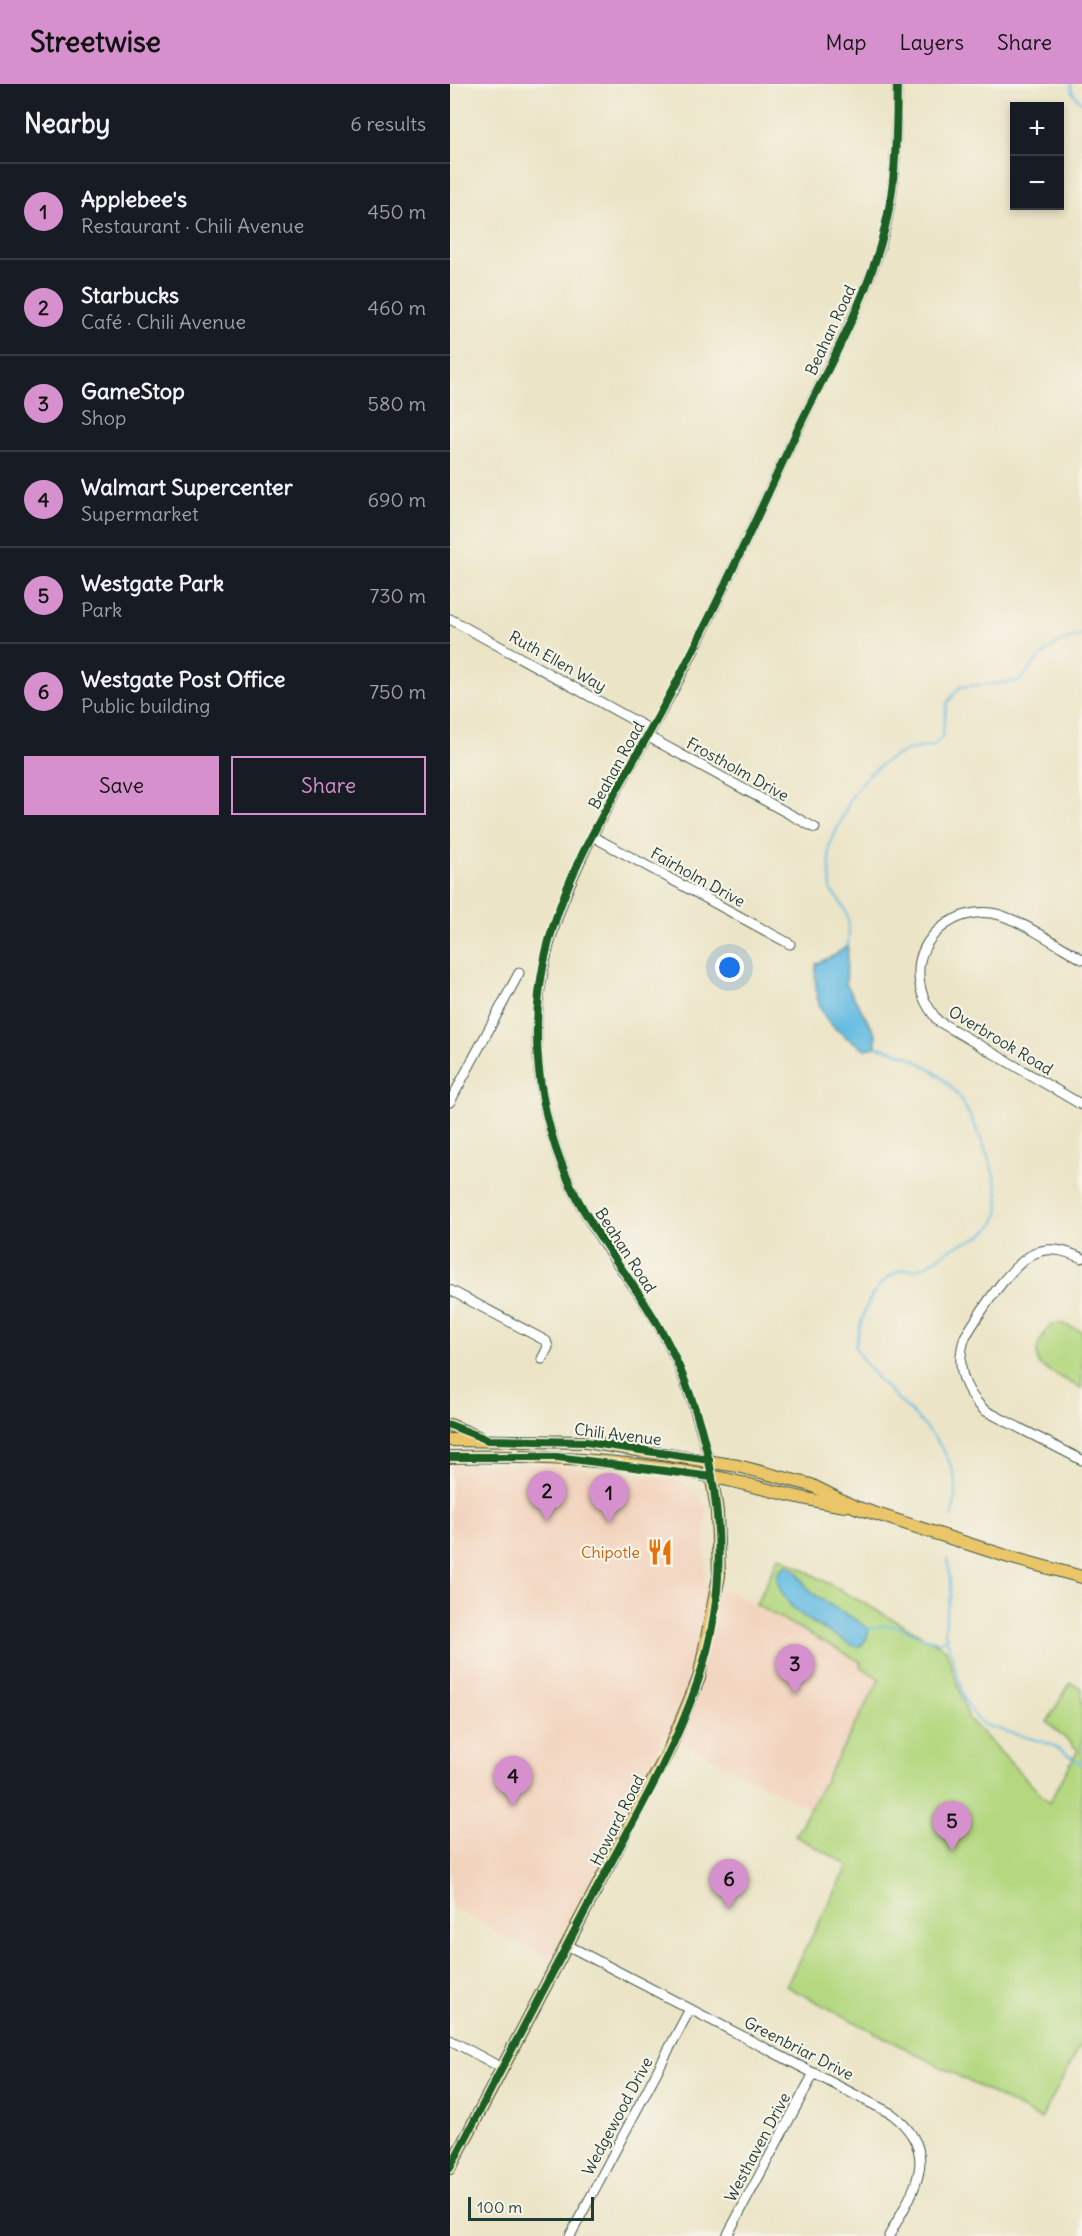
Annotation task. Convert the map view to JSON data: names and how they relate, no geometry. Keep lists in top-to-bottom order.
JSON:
{
  "streets": {
    "main road": ["Chili Avenue", "Howard Road"],
    "street": [
      "Beahan Road",
      "Ruth Ellen Way",
      "Frostholm Drive",
      "Fairholm Drive",
      "Overbrook Road",
      "Greenbriar Drive",
      "Wedgewood Drive",
      "Westhaven Drive"
    ]
  },
  "crossings": [
    ["Beahan Road", "Ruth Ellen Way"],
    ["Beahan Road", "Frostholm Drive"],
    ["Beahan Road", "Fairholm Drive"],
    ["Beahan Road", "Chili Avenue"],
    ["Beahan Road", "Howard Road"],
    ["Ruth Ellen Way", "Frostholm Drive"],
    ["Chili Avenue", "Howard Road"],
    ["Howard Road", "Greenbriar Drive"],
    ["Greenbriar Drive", "Wedgewood Drive"],
    ["Greenbriar Drive", "Westhaven Drive"]
  ],
  "places": {
    "restaurant": ["Chipotle"]
  },
  "scale_bar": "100 m",
  "page": {
    "header": "Streetwise",
    "nav": ["Map", "Layers", "Share"],
    "heading": ["Nearby", "6 results"],
    "map_buttons": ["+", "−"],
    "list": [
      {
        "mark": "1",
        "name": "Applebee's",
        "note": "Restaurant · Chili Avenue",
        "value": "450 m"
      },
      {
        "mark": "2",
        "name": "Starbucks",
        "note": "Café · Chili Avenue",
        "value": "460 m"
      },
      {
        "mark": "3",
        "name": "GameStop",
        "note": "Shop",
        "value": "580 m"
      },
      {
        "mark": "4",
        "name": "Walmart Supercenter",
        "note": "Supermarket",
        "value": "690 m"
      },
      {
        "mark": "5",
        "name": "Westgate Park",
        "note": "Park",
        "value": "730 m"
      },
      {
        "mark": "6",
        "name": "Westgate Post Office",
        "note": "Public building",
        "value": "750 m"
      }
    ],
    "buttons": ["Save", "Share"],
    "pins": [
      "2",
      "1",
      "3",
      "4",
      "5",
      "6"
    ],
    "scale": "100 m"
  }
}
